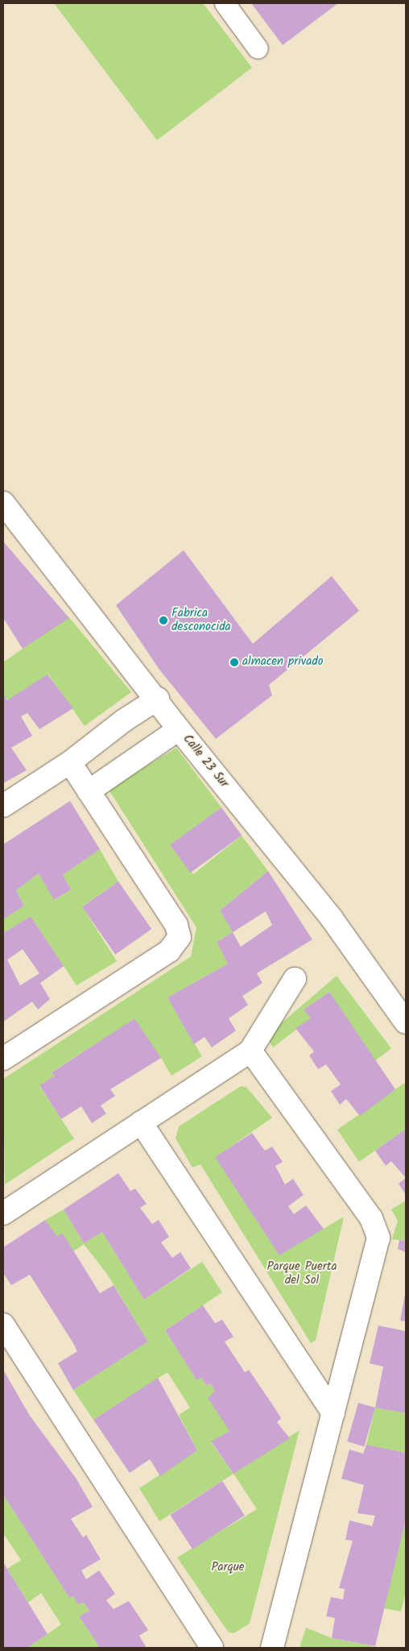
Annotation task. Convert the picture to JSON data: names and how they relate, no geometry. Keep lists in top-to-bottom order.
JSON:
{
  "streets": {
    "street": ["Calle 23 Sur"]
  },
  "parks": ["Parque Puerta del Sol", "Parque"],
  "places": ["Fabrica desconocida", "almacen privado"]
}
